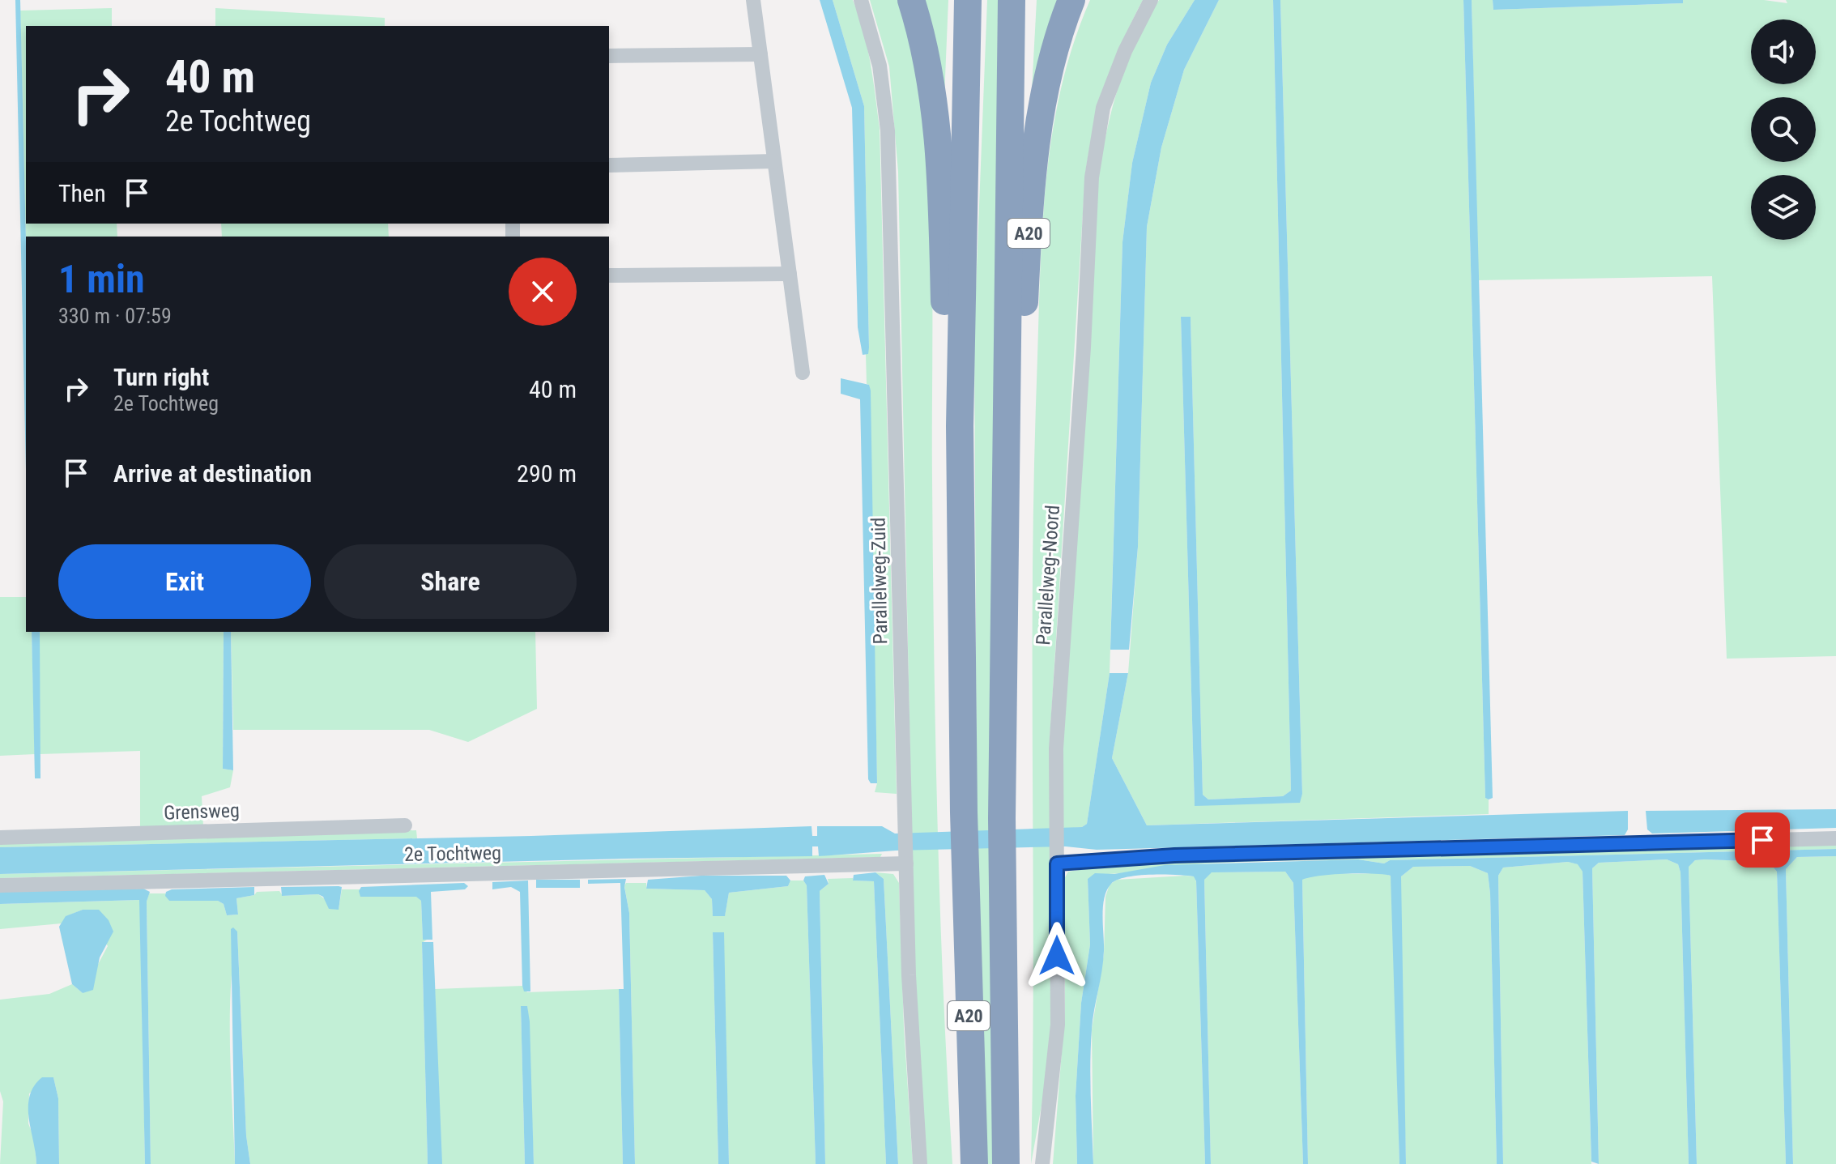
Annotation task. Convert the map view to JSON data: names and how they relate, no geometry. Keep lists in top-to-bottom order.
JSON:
{
  "streets": {
    "highway": ["A20"],
    "street": [
      "Parallelweg-Noord",
      "Parallelweg-Zuid",
      "Grensweg",
      "2e Tochtweg"
    ]
  },
  "crossings": [
    ["Parallelweg-Zuid", "2e Tochtweg"]
  ],
  "page": {
    "turn": ["40 m", "2e Tochtweg"],
    "then": "Then",
    "heading": ["1 min", "330 m · 07:59"],
    "list": [
      {
        "name": "Turn right",
        "note": "2e Tochtweg",
        "value": "40 m"
      },
      {
        "name": "Arrive at destination",
        "value": "290 m"
      }
    ],
    "buttons": ["Exit", "Share"]
  }
}
